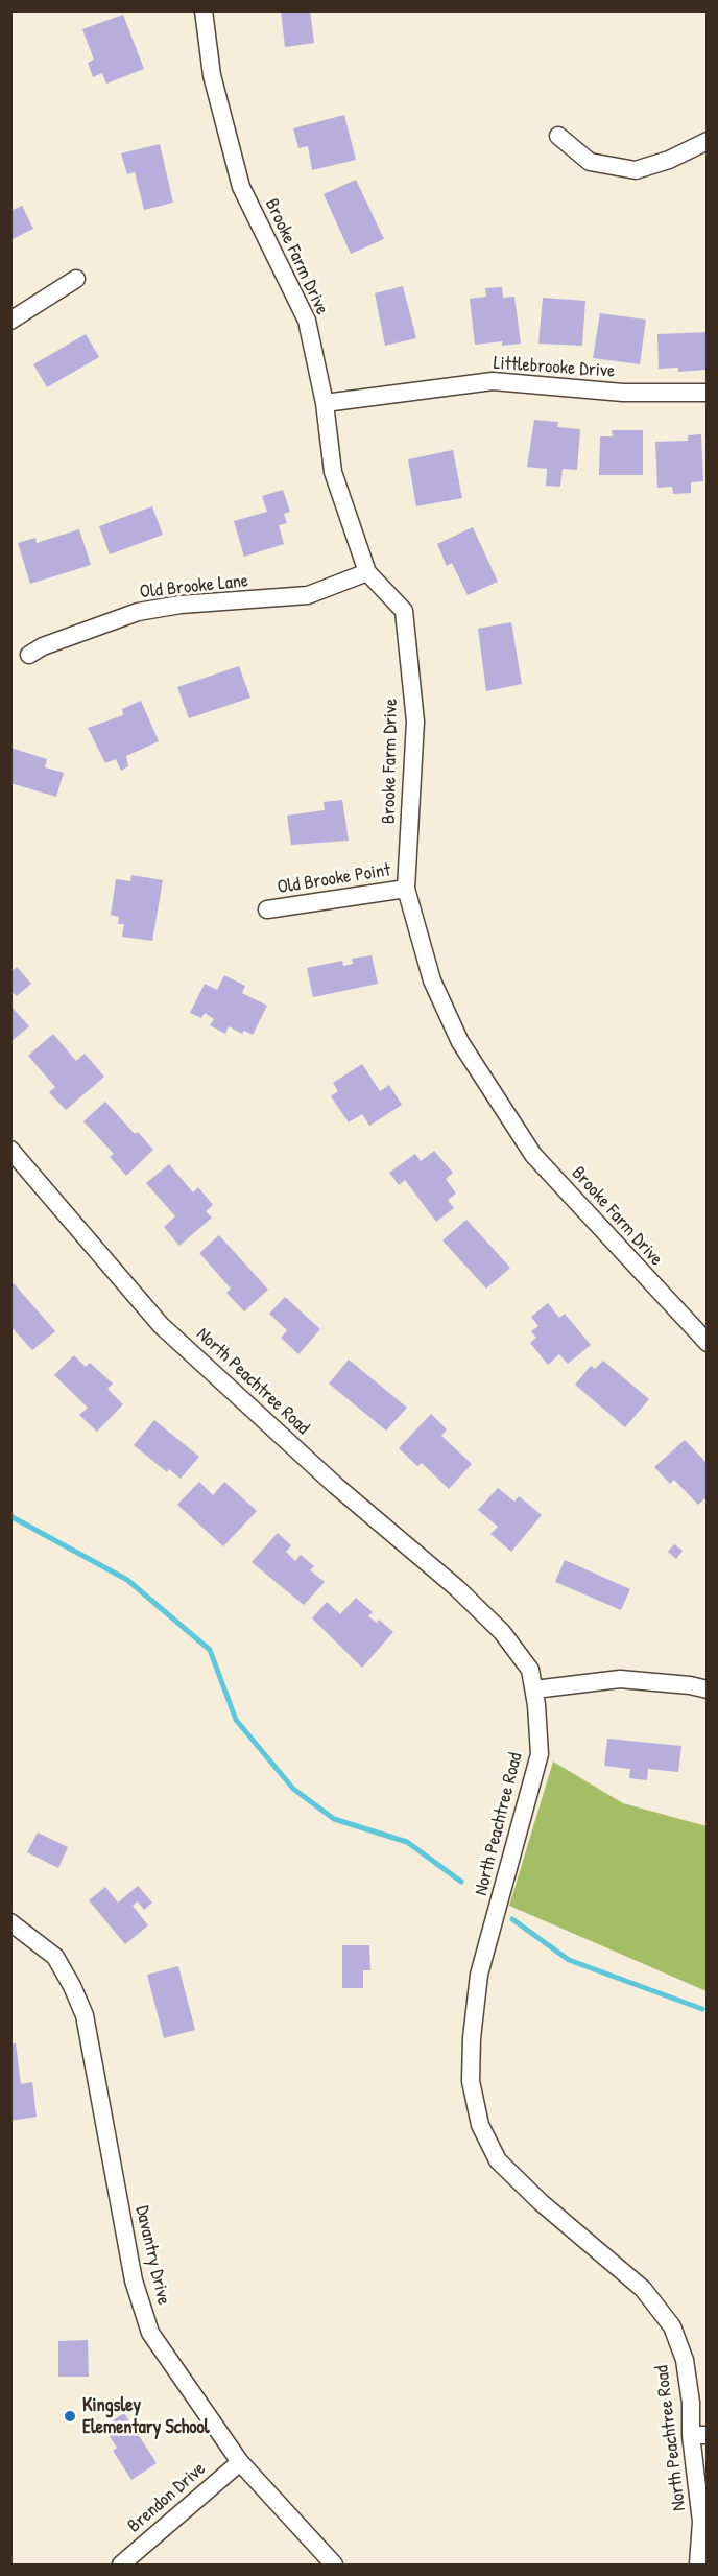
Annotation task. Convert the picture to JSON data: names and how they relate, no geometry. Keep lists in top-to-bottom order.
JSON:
{
  "streets": {
    "street": [
      "Brooke Farm Drive",
      "Littlebrooke Drive",
      "Old Brooke Lane",
      "Old Brooke Point",
      "North Peachtree Road",
      "Davantry Drive",
      "Brendon Drive"
    ]
  },
  "crossings": [
    ["Brooke Farm Drive", "Littlebrooke Drive"],
    ["Brooke Farm Drive", "Old Brooke Lane"],
    ["Brooke Farm Drive", "Old Brooke Point"],
    ["Davantry Drive", "Brendon Drive"]
  ],
  "places": ["Kingsley Elementary School"]
}
